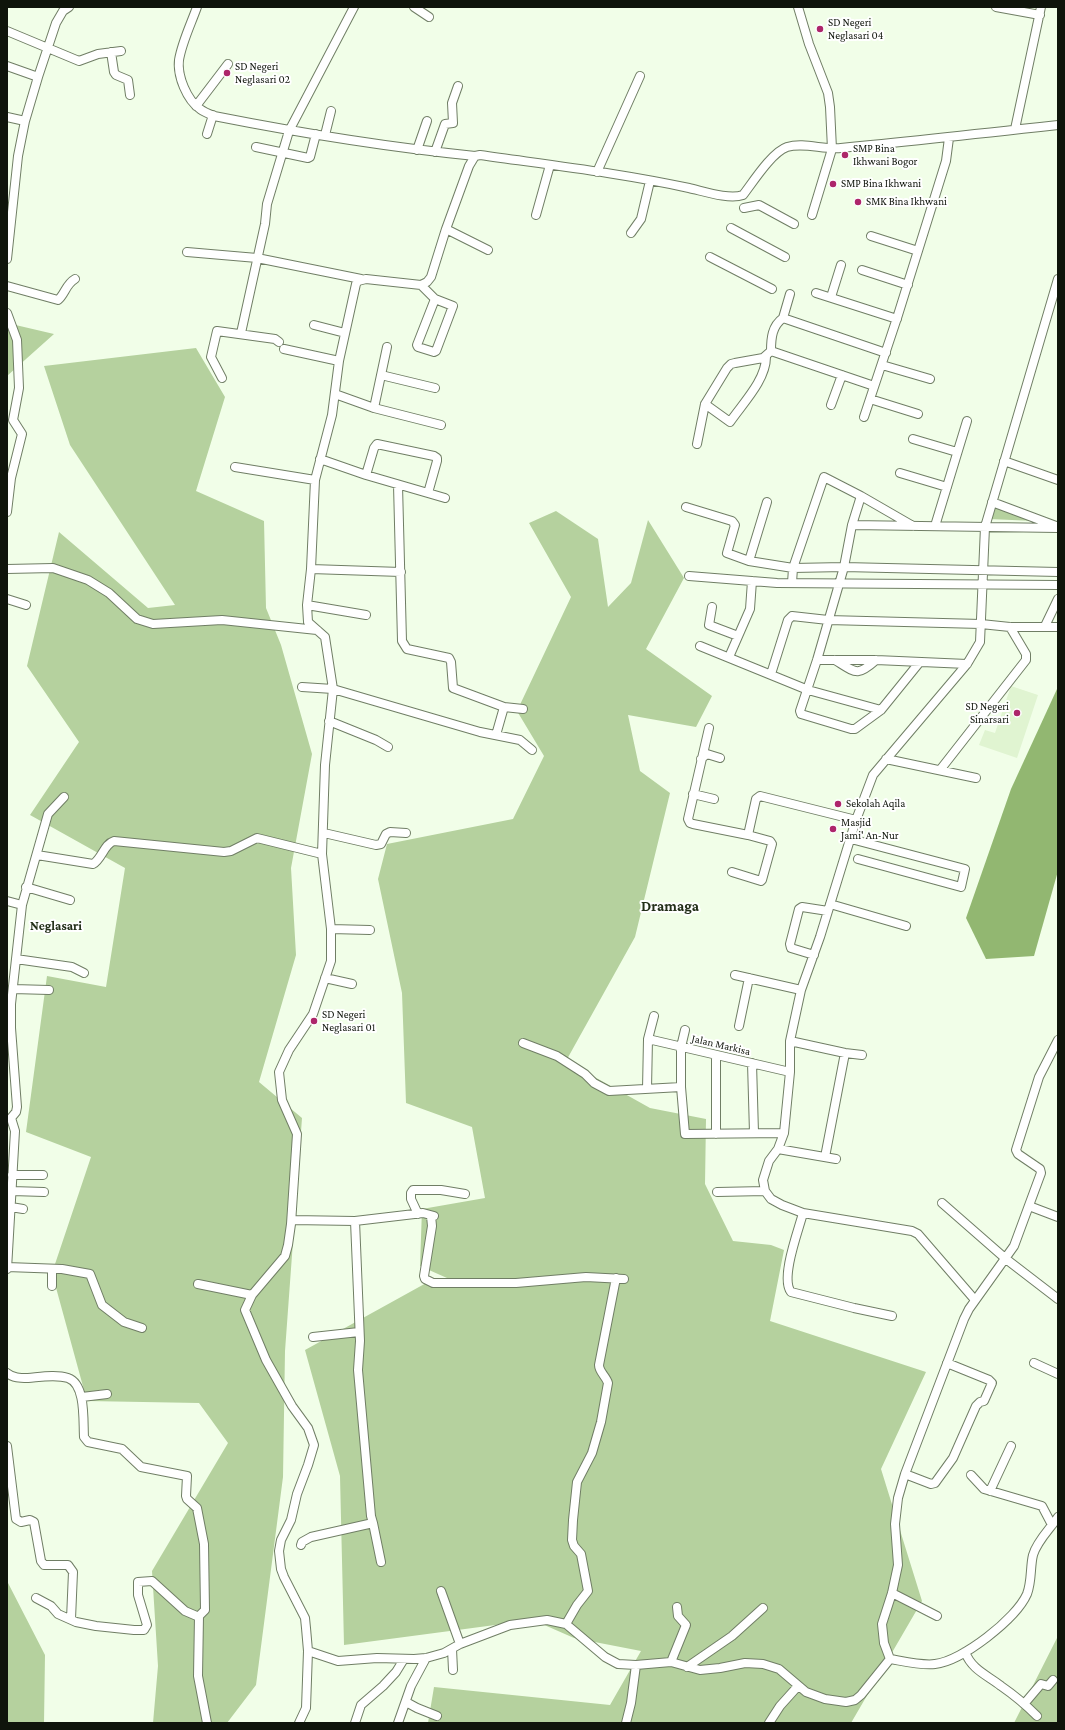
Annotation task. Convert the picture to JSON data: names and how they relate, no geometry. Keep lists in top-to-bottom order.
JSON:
{
  "streets": {
    "street": ["Jalan Markisa"]
  },
  "districts": ["Dramaga", "Neglasari"],
  "places": [
    "SD Negeri Neglasari 04",
    "SD Negeri Neglasari 02",
    "SMP Bina Ikhwani Bogor",
    "SMP Bina Ikhwani",
    "SMK Bina Ikhwani",
    "SD Negeri Sinarsari",
    "Sekolah Aqila",
    "Masjid Jami' An-Nur",
    "SD Negeri Neglasari 01"
  ]
}
